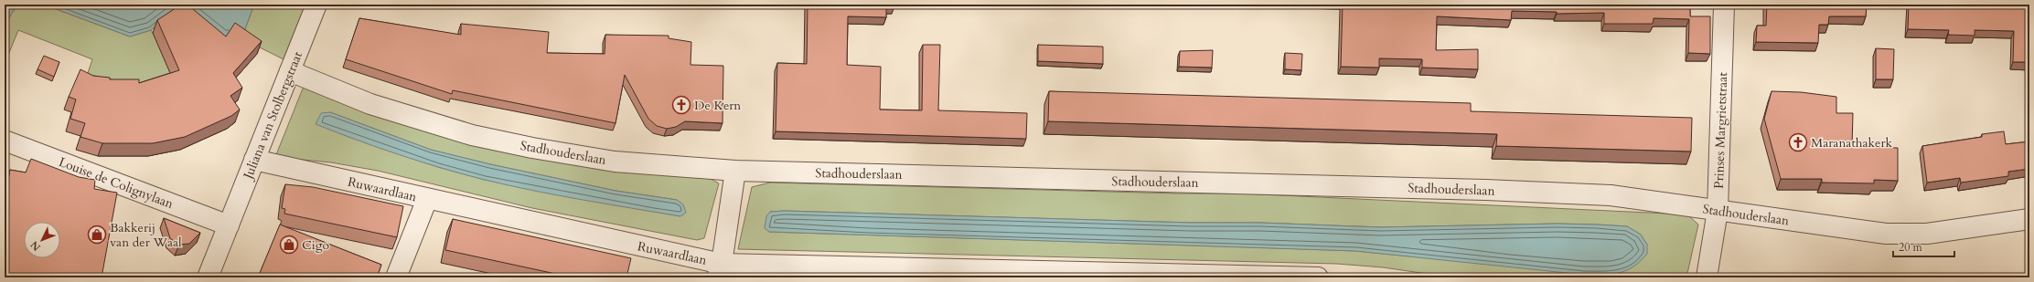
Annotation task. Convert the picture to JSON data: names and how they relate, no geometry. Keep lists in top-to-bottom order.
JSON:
{
  "streets": {
    "street": [
      "Juliana van Stolbergstraat",
      "Prinses Margrietstraat",
      "Stadhouderslaan",
      "Louise de Colignylaan",
      "Ruwaardlaan"
    ]
  },
  "crossings": [
    ["Juliana van Stolbergstraat", "Stadhouderslaan"],
    ["Juliana van Stolbergstraat", "Louise de Colignylaan"],
    ["Juliana van Stolbergstraat", "Ruwaardlaan"],
    ["Prinses Margrietstraat", "Stadhouderslaan"]
  ],
  "places": {
    "church": ["De Kern", "Maranathakerk"],
    "shop": ["Bakkerij van der Waal", "Cigo"]
  },
  "scale_bar": "20 m",
  "north": "bottom left"
}
